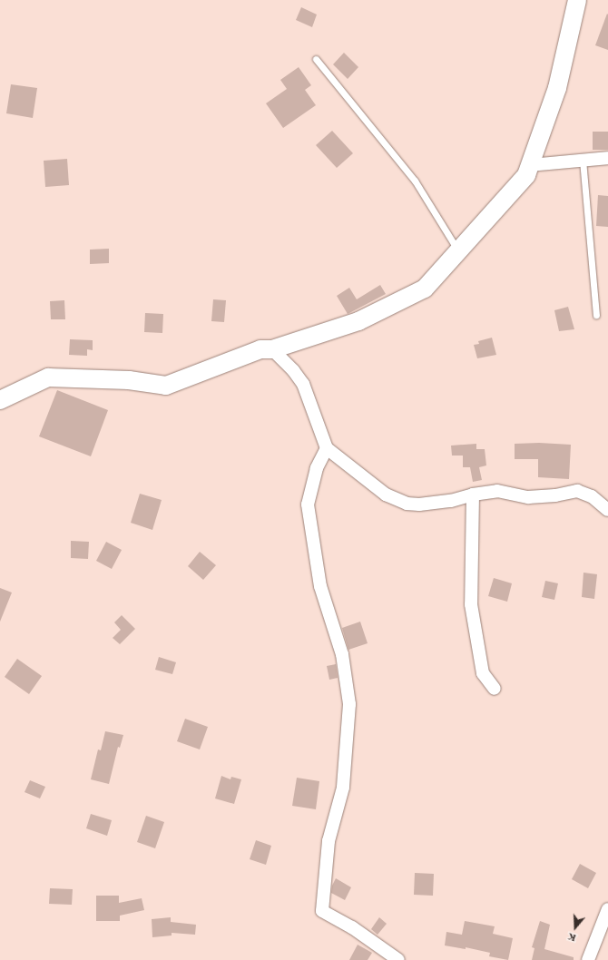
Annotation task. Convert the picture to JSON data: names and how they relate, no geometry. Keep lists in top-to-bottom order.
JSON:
{
  "north": "bottom"
}
